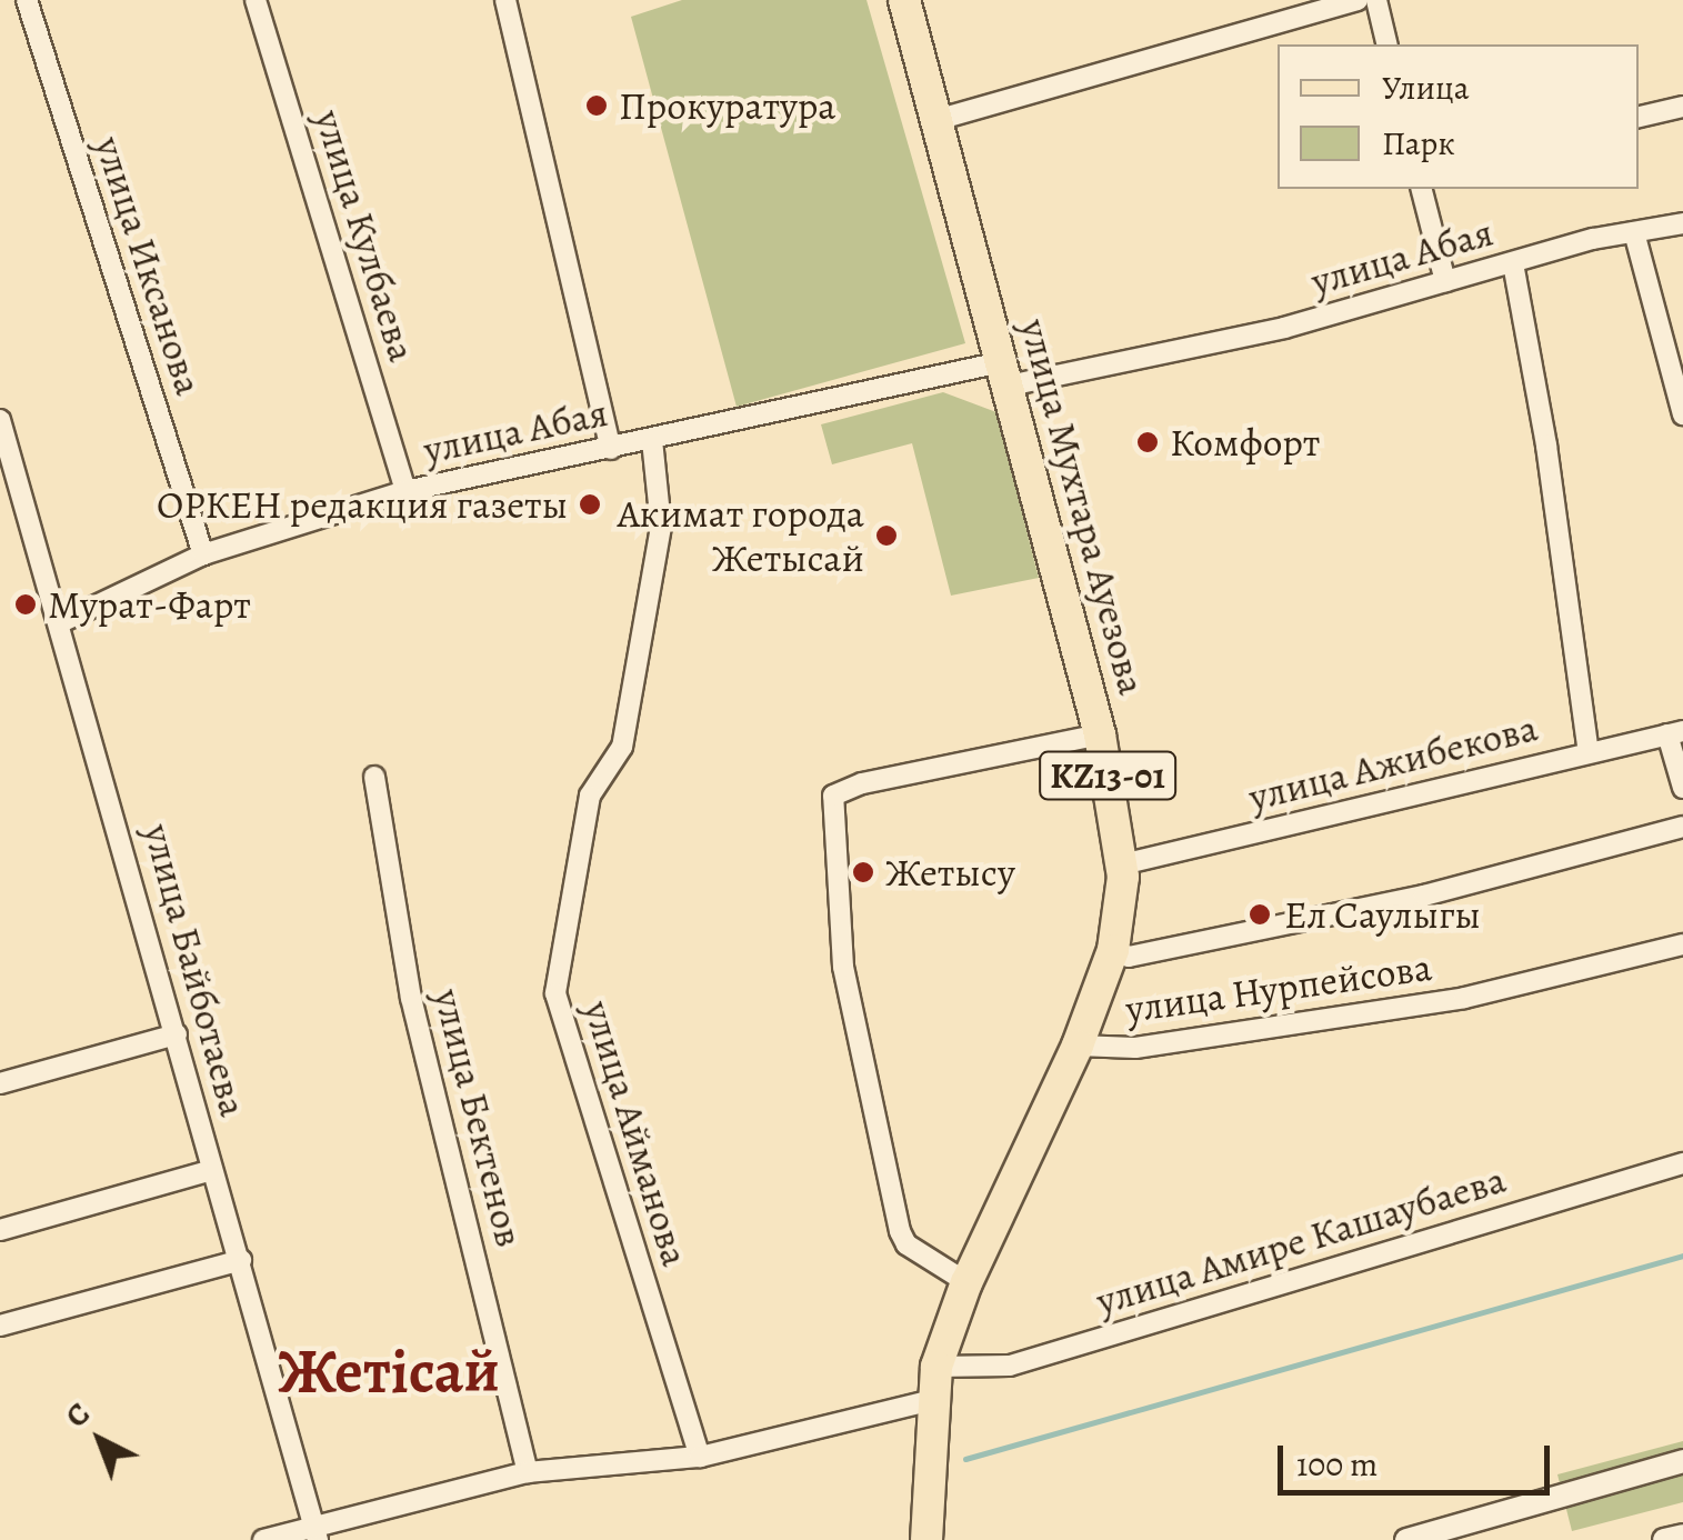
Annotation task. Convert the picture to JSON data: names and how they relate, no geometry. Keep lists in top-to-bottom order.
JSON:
{
  "streets": {
    "main road": ["улица Мухтара Ауезова", "KZ13-01"],
    "street": [
      "улица Кулбаева",
      "улица Абая",
      "улица Иксанова",
      "улица Ажибекова",
      "улица Байботаева",
      "улица Нурпейсова",
      "улица Бектенов",
      "улица Айманова",
      "улица Амире Кашаубаева"
    ]
  },
  "crossings": [
    ["улица Кулбаева", "улица Абая"],
    ["улица Абая", "улица Иксанова"],
    ["улица Абая", "улица Мухтара Ауезова"],
    ["улица Абая", "улица Байботаева"],
    ["улица Абая", "улица Айманова"],
    ["улица Мухтара Ауезова", "улица Ажибекова"],
    ["улица Мухтара Ауезова", "улица Нурпейсова"],
    ["улица Мухтара Ауезова", "улица Амире Кашаубаева"]
  ],
  "districts": ["Жетісай"],
  "places": [
    "Прокуратура",
    "Комфорт",
    "ОРКЕН редакция газеты",
    "Акимат города Жетысай",
    "Мурат-Фарт",
    "Жетысу",
    "Ел Саулыгы"
  ],
  "legend": ["Улица", "Парк"],
  "scale_bar": "100 m",
  "north": "top left"
}
